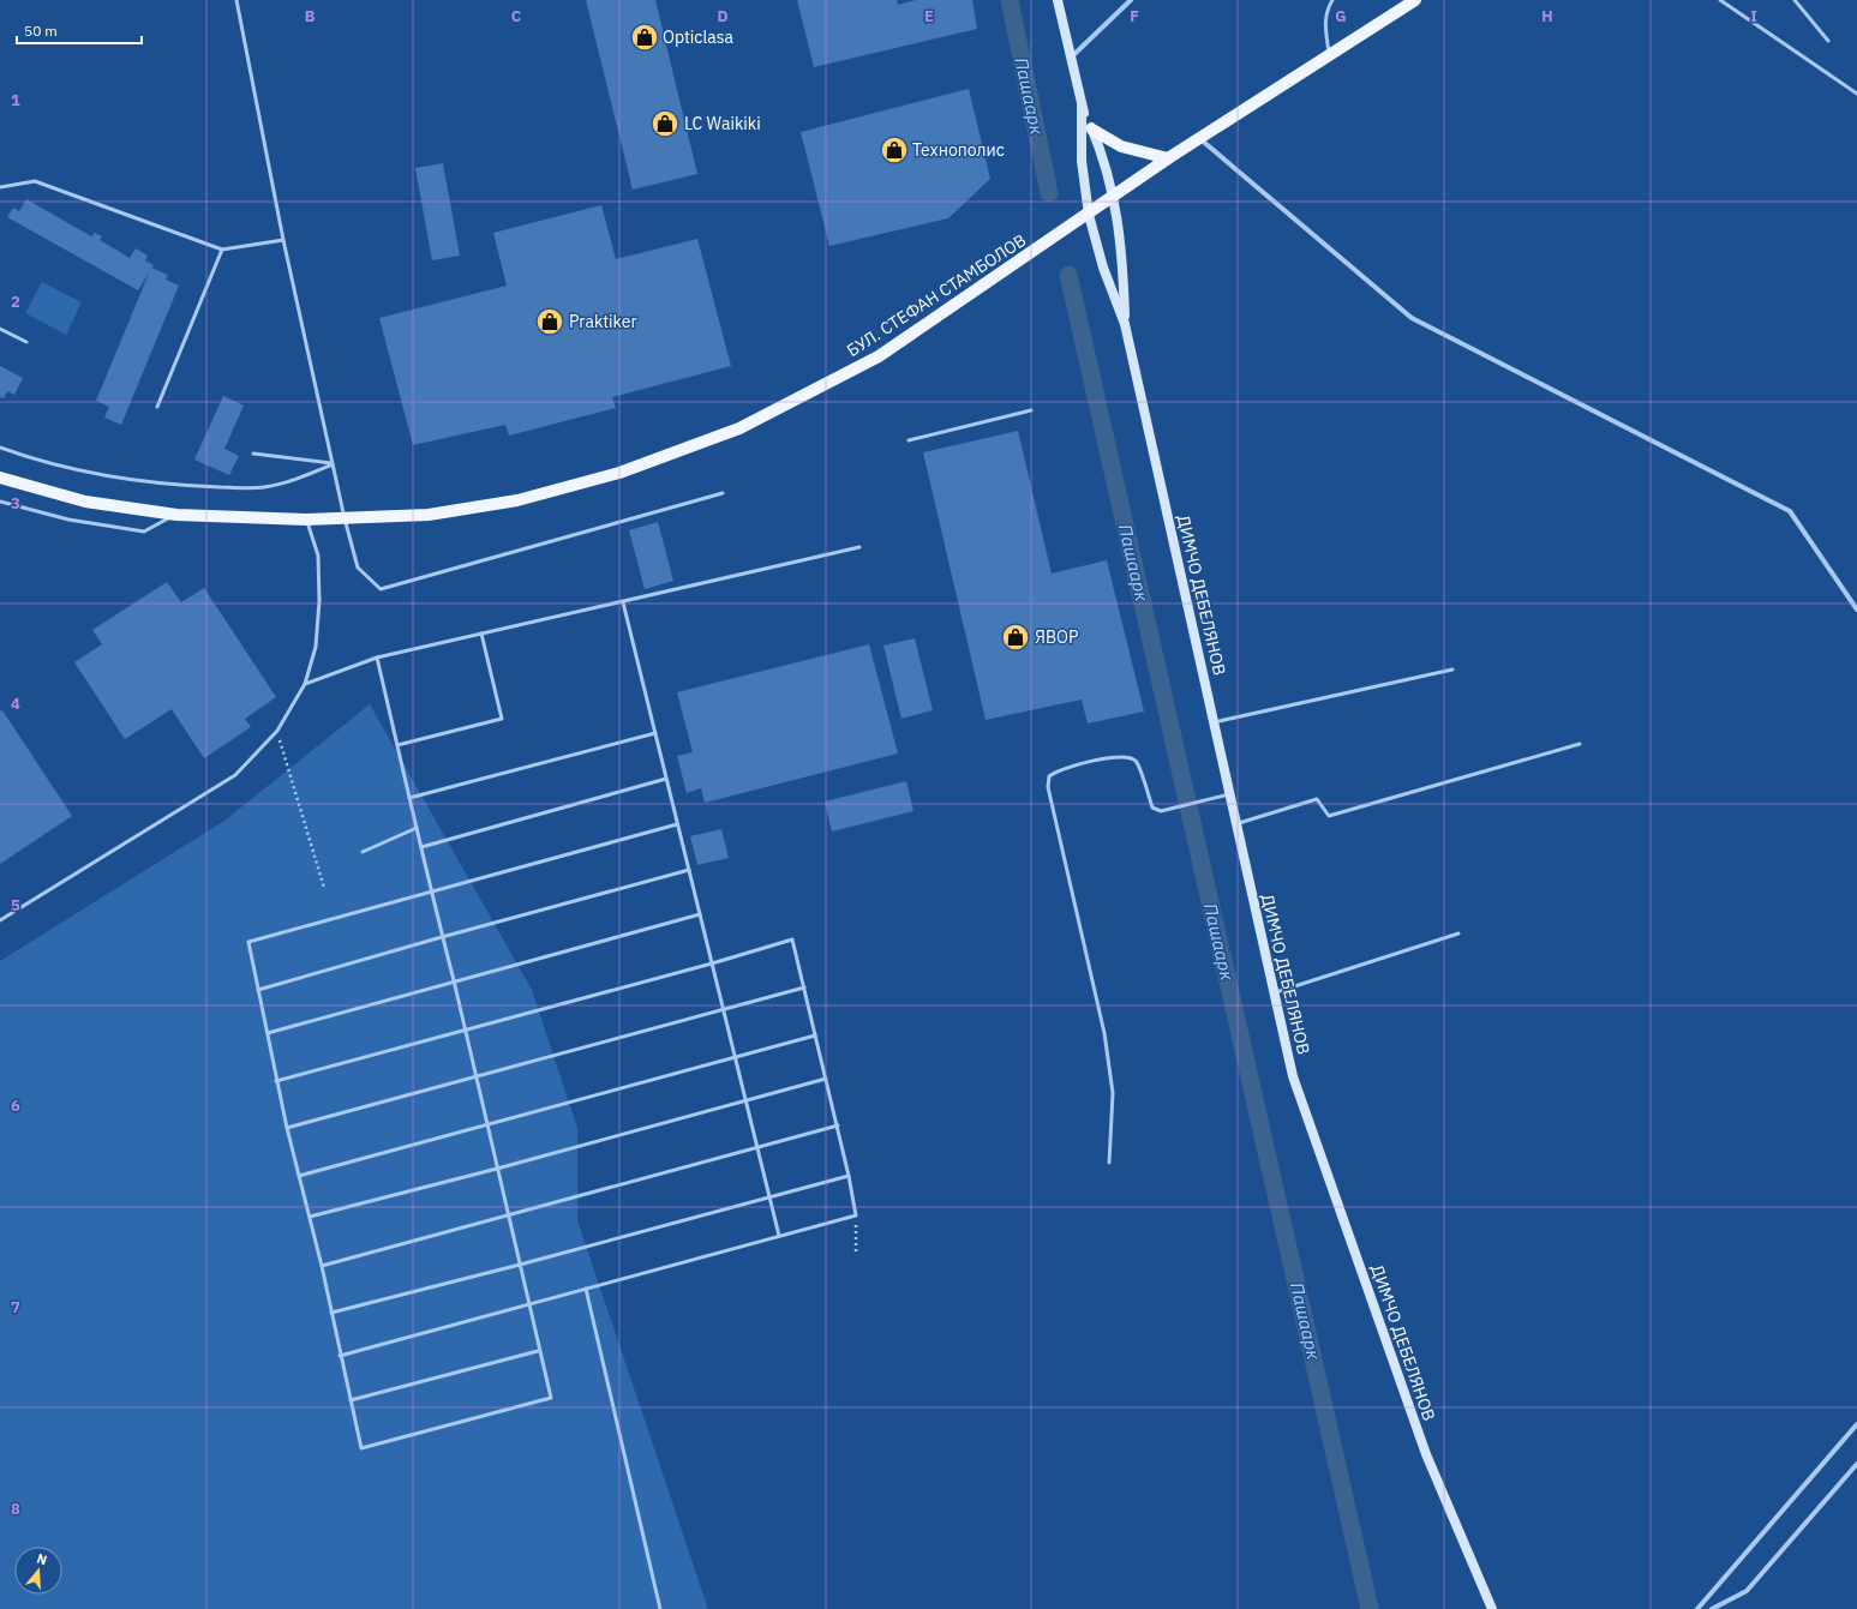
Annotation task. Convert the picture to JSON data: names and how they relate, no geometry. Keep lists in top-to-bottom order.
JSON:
{
  "streets": {
    "main road": ["БУЛ. СТЕФАН СТАМБОЛОВ"],
    "street": ["ДИМЧО ДЕБЕЛЯНОВ"]
  },
  "crossings": [
    ["БУЛ. СТЕФАН СТАМБОЛОВ", "ДИМЧО ДЕБЕЛЯНОВ"]
  ],
  "water": ["Пашаарк"],
  "places": {
    "shop": [
      "Opticlasa",
      "LC Waikiki",
      "Технополис",
      "Praktiker",
      "ЯВОР"
    ]
  },
  "scale_bar": "50 m",
  "north": "top",
  "grid": {
    "columns": [
      "B",
      "C",
      "D",
      "E",
      "F",
      "G",
      "H",
      "I"
    ],
    "rows": [
      "1",
      "2",
      "3",
      "4",
      "5",
      "6",
      "7",
      "8"
    ]
  }
}
